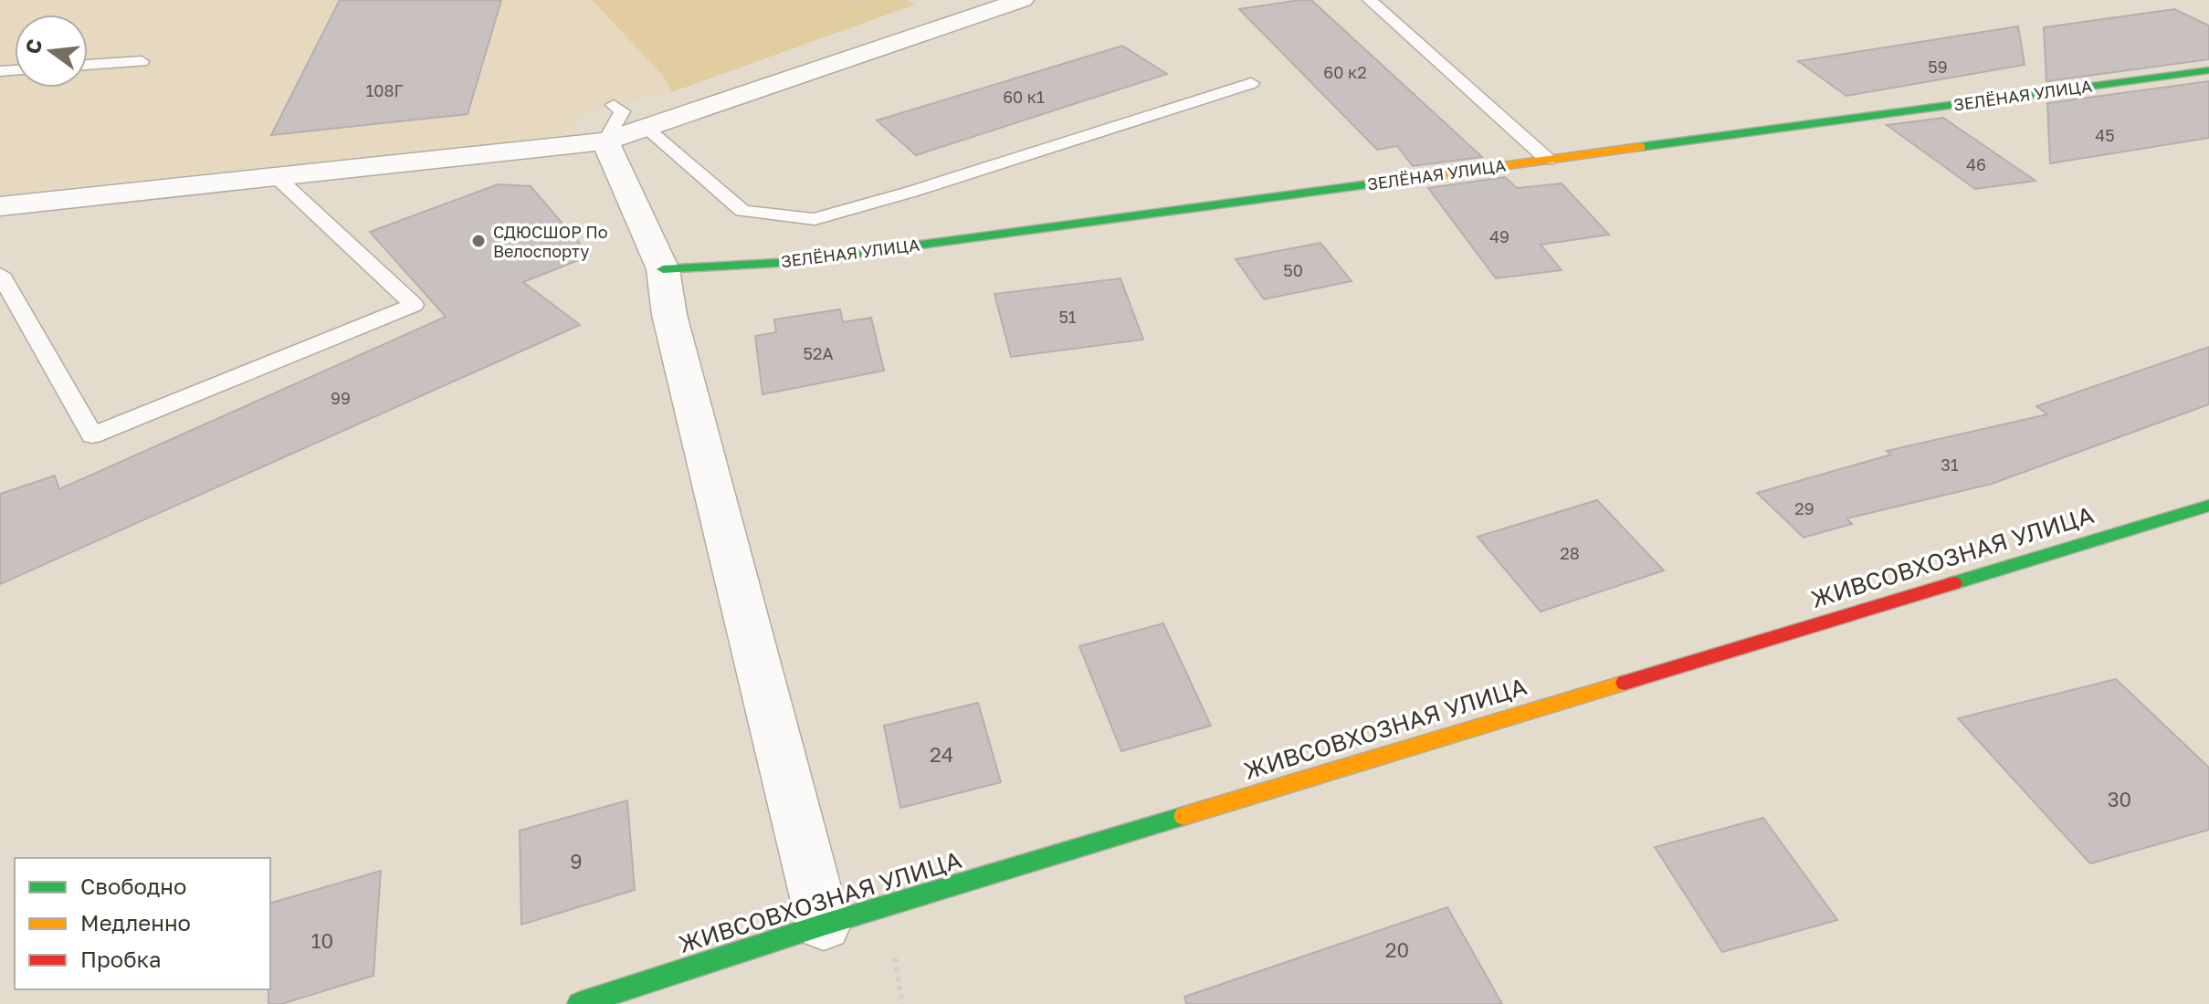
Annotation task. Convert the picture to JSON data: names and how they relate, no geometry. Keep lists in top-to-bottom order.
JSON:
{
  "streets": {
    "street": ["ЗЕЛЁНАЯ УЛИЦА", "ЖИВСОВХОЗНАЯ УЛИЦА"]
  },
  "places": ["СДЮСШОР По Велоспорту"],
  "house_numbers": [
    "59",
    "60 к2",
    "108Г",
    "60 к1",
    "45",
    "46",
    "49",
    "50",
    "51",
    "52А",
    "99",
    "31",
    "29",
    "28",
    "24",
    "30",
    "9",
    "10",
    "20"
  ],
  "legend": ["Свободно", "Медленно", "Пробка"],
  "north": "left"
}
